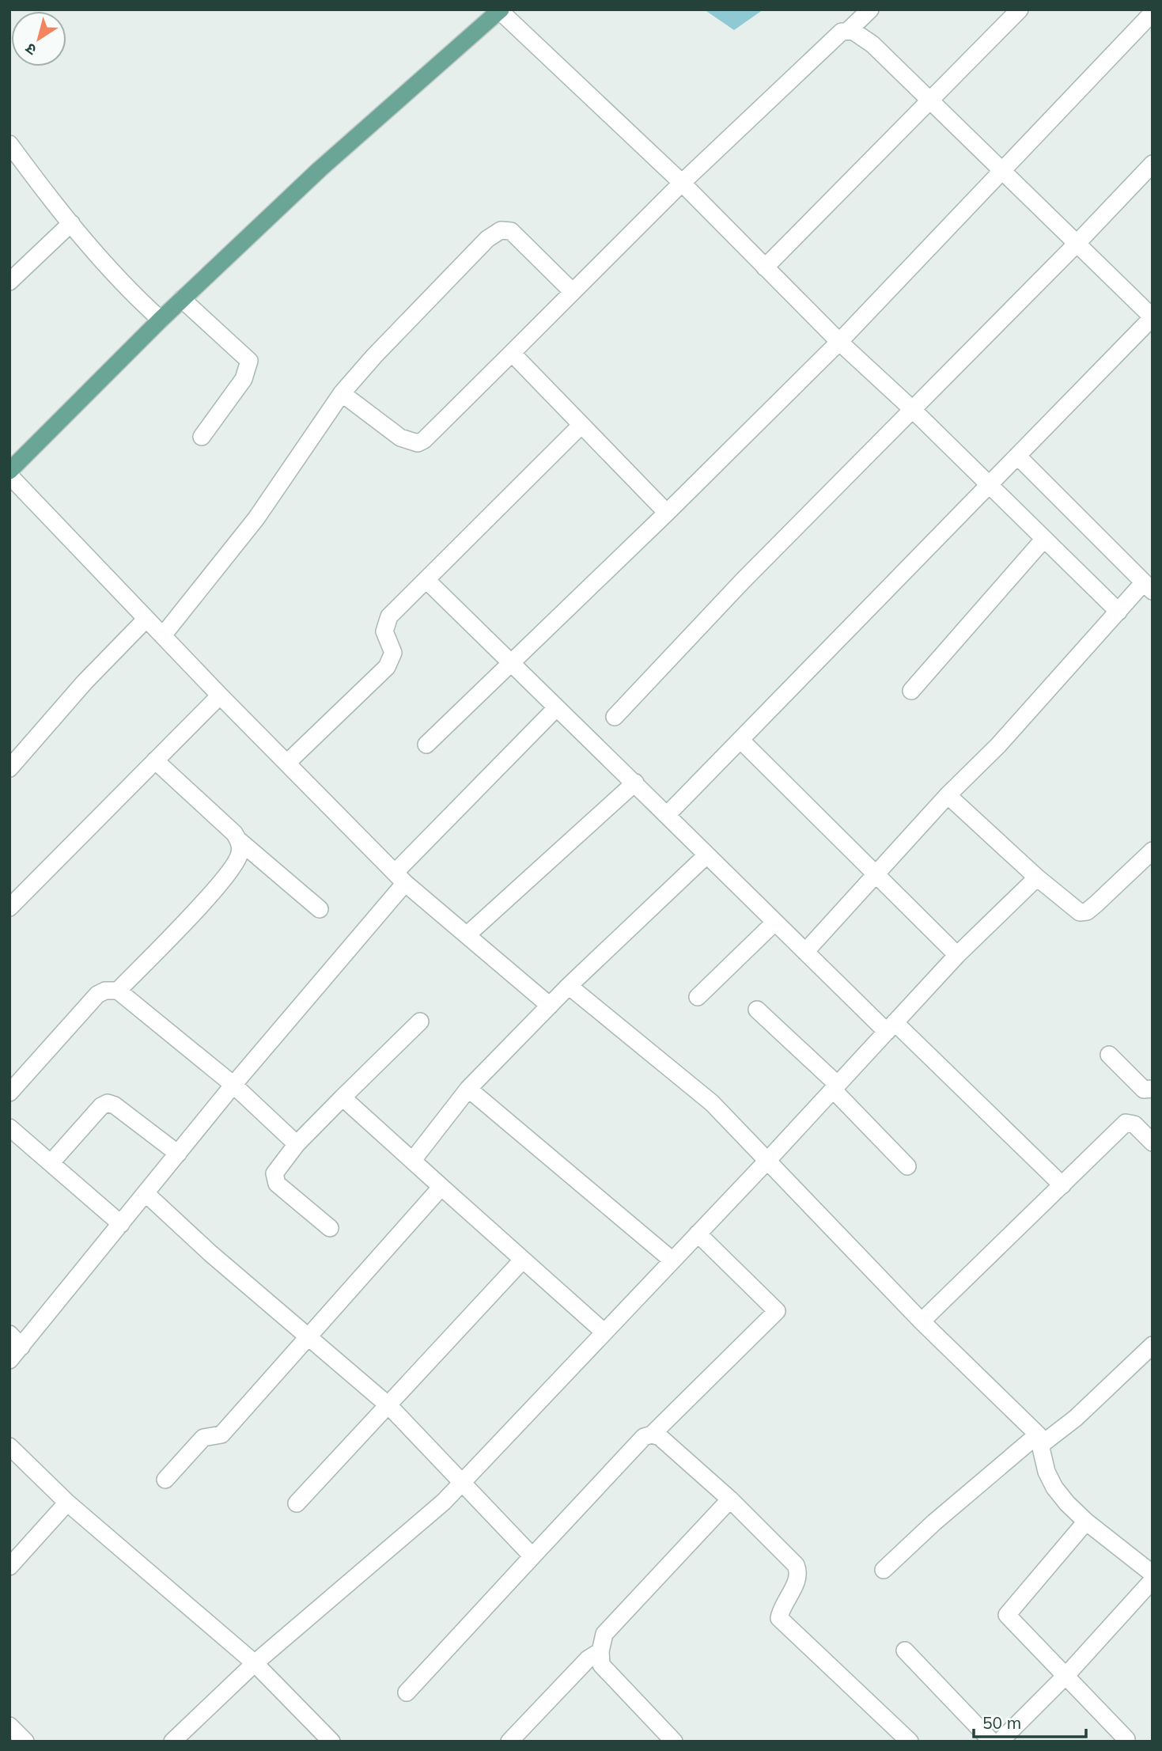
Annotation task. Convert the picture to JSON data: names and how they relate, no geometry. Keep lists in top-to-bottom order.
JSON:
{
  "scale_bar": "50 m",
  "north": "bottom left"
}
